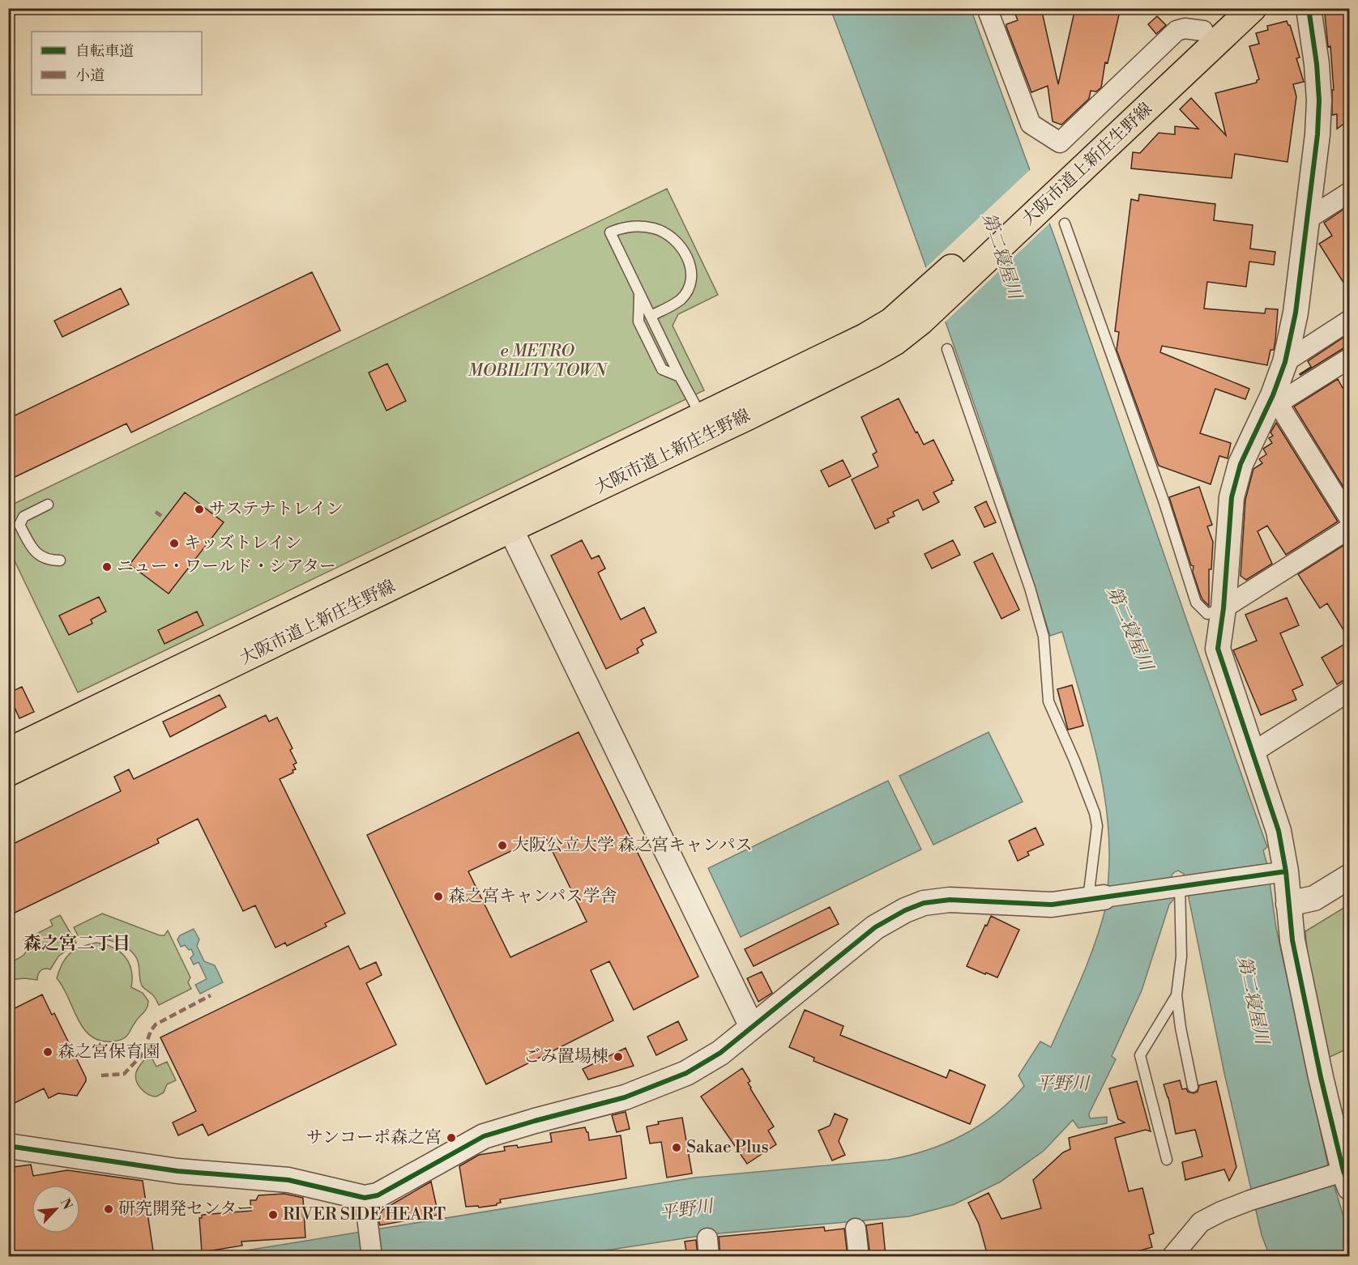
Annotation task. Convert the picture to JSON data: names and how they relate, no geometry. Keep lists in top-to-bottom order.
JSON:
{
  "streets": {
    "main road": ["大阪市道上新庄生野線"]
  },
  "districts": ["森之宮二丁目"],
  "water": ["第二寝屋川", "平野川"],
  "parks": ["e METRO MOBILITY TOWN"],
  "places": [
    "サステナトレイン",
    "キッズトレイン",
    "ニュー・ワールド・シアター",
    "大阪公立大学 森之宮キャンパス",
    "森之宮キャンパス学舎",
    "森之宮保育園",
    "ごみ置場棟",
    "サンコーポ森之宮",
    "Sakae Plus",
    "研究開発センター",
    "RIVER SIDE HEART"
  ],
  "legend": ["自転車道", "小道"],
  "north": "top right"
}
